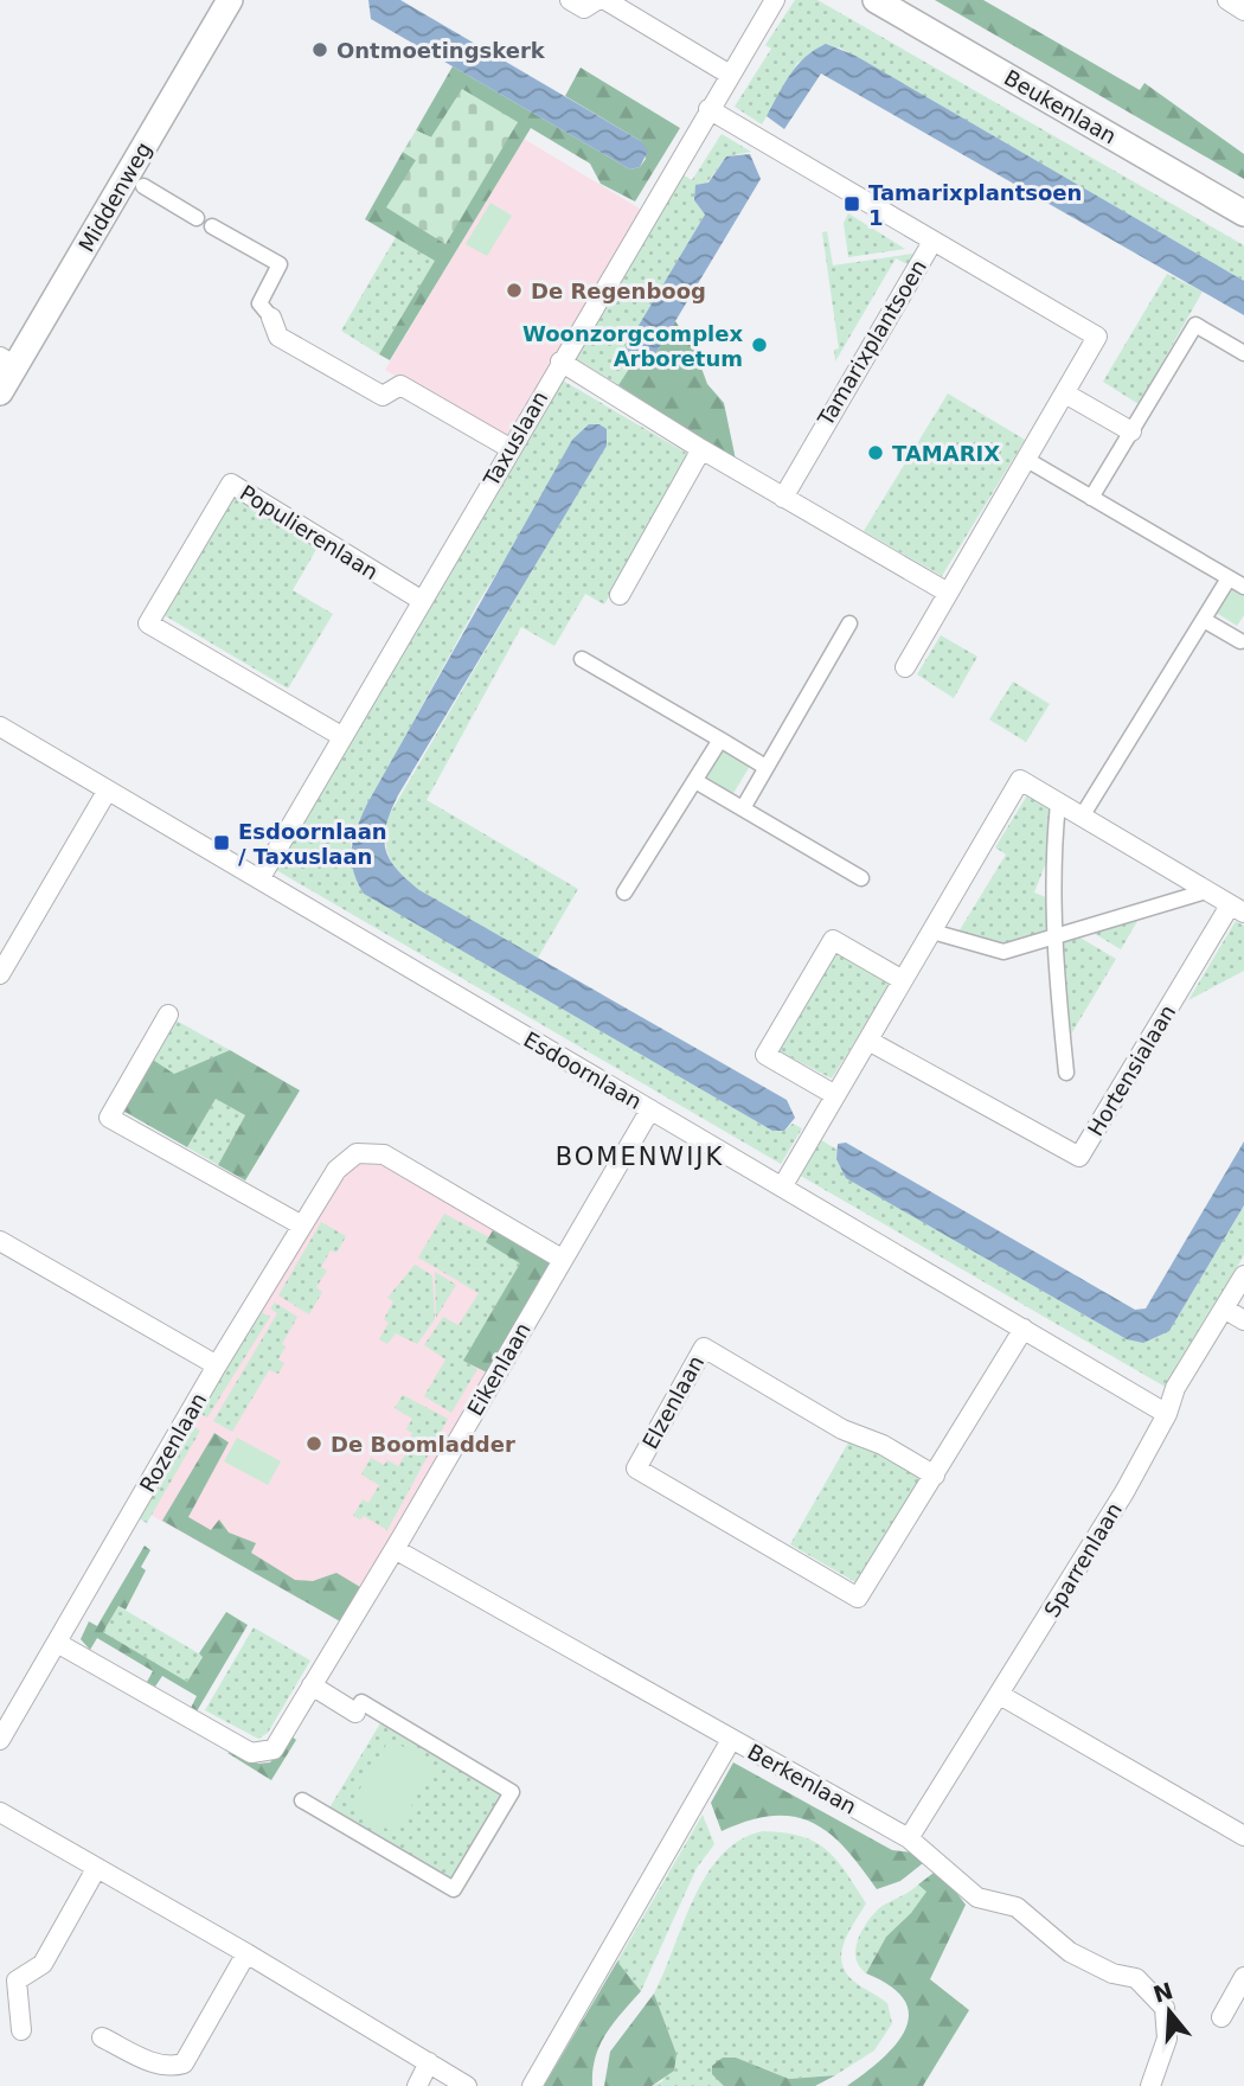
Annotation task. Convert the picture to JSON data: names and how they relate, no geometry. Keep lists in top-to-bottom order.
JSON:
{
  "streets": {
    "street": [
      "Beukenlaan",
      "Middenweg",
      "Tamarixplantsoen",
      "Taxuslaan",
      "Populierenlaan",
      "Esdoornlaan",
      "Hortensialaan",
      "Eikenlaan",
      "Elzenlaan",
      "Rozenlaan",
      "Sparrenlaan",
      "Berkenlaan"
    ]
  },
  "crossings": [
    ["Tamarixplantsoen", "Taxuslaan"],
    ["Taxuslaan", "Populierenlaan"],
    ["Taxuslaan", "Esdoornlaan"],
    ["Esdoornlaan", "Eikenlaan"],
    ["Esdoornlaan", "Elzenlaan"],
    ["Esdoornlaan", "Sparrenlaan"],
    ["Eikenlaan", "Rozenlaan"],
    ["Eikenlaan", "Berkenlaan"],
    ["Sparrenlaan", "Berkenlaan"]
  ],
  "districts": ["BOMENWIJK"],
  "places": {
    "other": [
      "Ontmoetingskerk",
      "De Regenboog",
      "Woonzorgcomplex Arboretum",
      "TAMARIX",
      "De Boomladder"
    ],
    "transit": ["Tamarixplantsoen 1", "Esdoornlaan / Taxuslaan"]
  },
  "north": "top"
}
